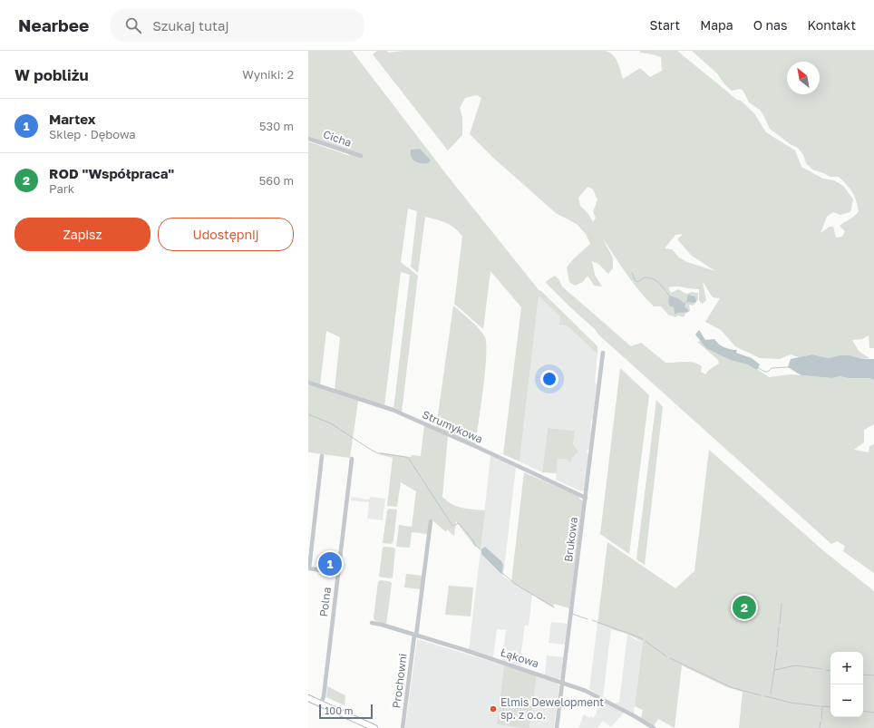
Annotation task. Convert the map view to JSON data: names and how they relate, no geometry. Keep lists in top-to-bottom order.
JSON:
{
  "streets": {
    "street": [
      "Cicha",
      "Strumykowa",
      "Brukowa",
      "Polna",
      "Łąkowa",
      "Prochowni"
    ]
  },
  "crossings": [
    ["Strumykowa", "Brukowa"],
    ["Brukowa", "Łąkowa"],
    ["Łąkowa", "Prochowni"]
  ],
  "places": ["Elmis Dewelopment sp. z o.o."],
  "scale_bar": "100 m",
  "north": "top left",
  "page": {
    "header": "Nearbee",
    "search": "Szukaj tutaj",
    "nav": [
      "Start",
      "Mapa",
      "O nas",
      "Kontakt"
    ],
    "heading": ["W pobliżu", "Wyniki: 2"],
    "list": [
      {
        "mark": "1",
        "name": "Martex",
        "note": "Sklep · Dębowa",
        "value": "530 m"
      },
      {
        "mark": "2",
        "name": "ROD \"Współpraca\"",
        "note": "Park",
        "value": "560 m"
      }
    ],
    "buttons": ["Zapisz", "Udostępnij"],
    "pins": ["1", "2"],
    "map_buttons": ["+", "−"],
    "scale": "100 m"
  }
}
